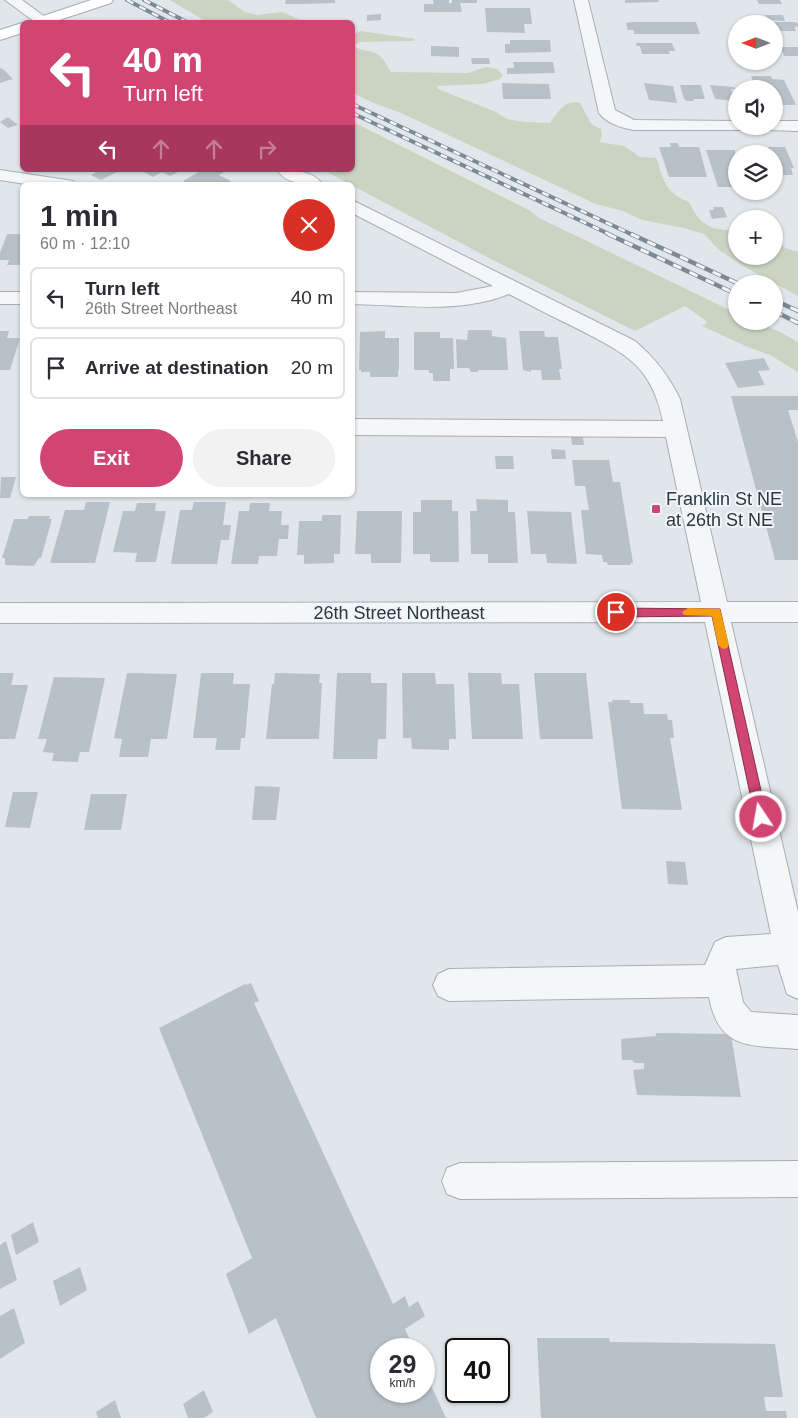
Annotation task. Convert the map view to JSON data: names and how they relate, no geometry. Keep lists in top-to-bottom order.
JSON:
{
  "streets": {
    "street": ["26th Street Northeast"]
  },
  "places": {
    "transit": ["Franklin St NE at 26th St NE"]
  },
  "north": "left",
  "page": {
    "map_buttons": ["+", "−"],
    "turn": ["40 m", "Turn left"],
    "heading": ["1 min", "60 m · 12:10"],
    "list": [
      {
        "name": "Turn left",
        "note": "26th Street Northeast",
        "value": "40 m"
      },
      {
        "name": "Arrive at destination",
        "value": "20 m"
      }
    ],
    "buttons": ["Exit", "Share"],
    "speed": "29 km/h",
    "limit": "40"
  }
}
